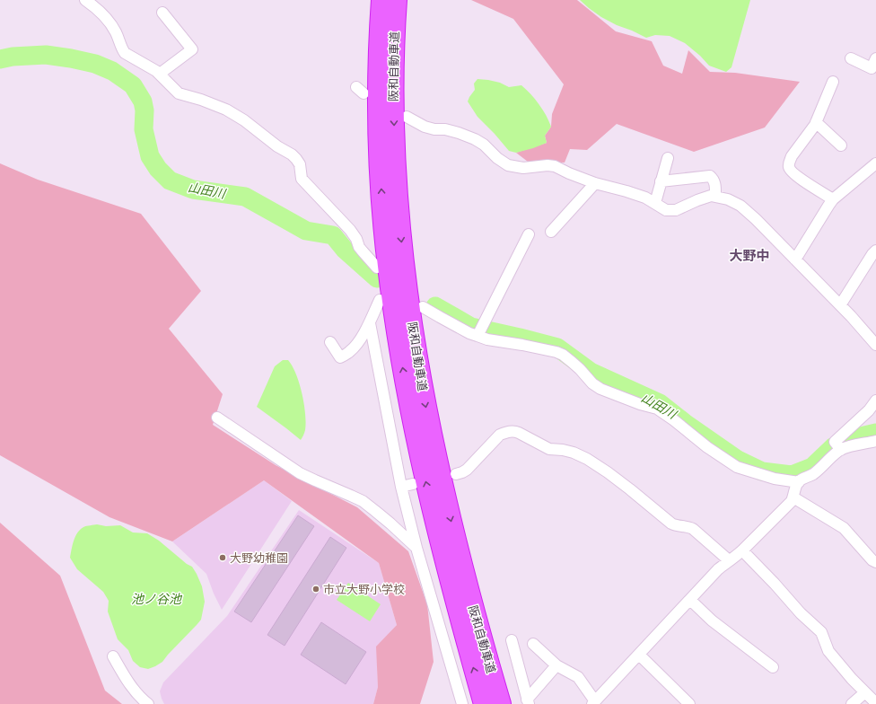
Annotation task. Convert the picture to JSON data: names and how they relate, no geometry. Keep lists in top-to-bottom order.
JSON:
{
  "streets": {
    "highway": ["阪和自動車道"]
  },
  "districts": ["大野中"],
  "water": ["山田川", "池ノ谷池"],
  "places": ["大野幼稚園", "市立大野小学校"]
}
